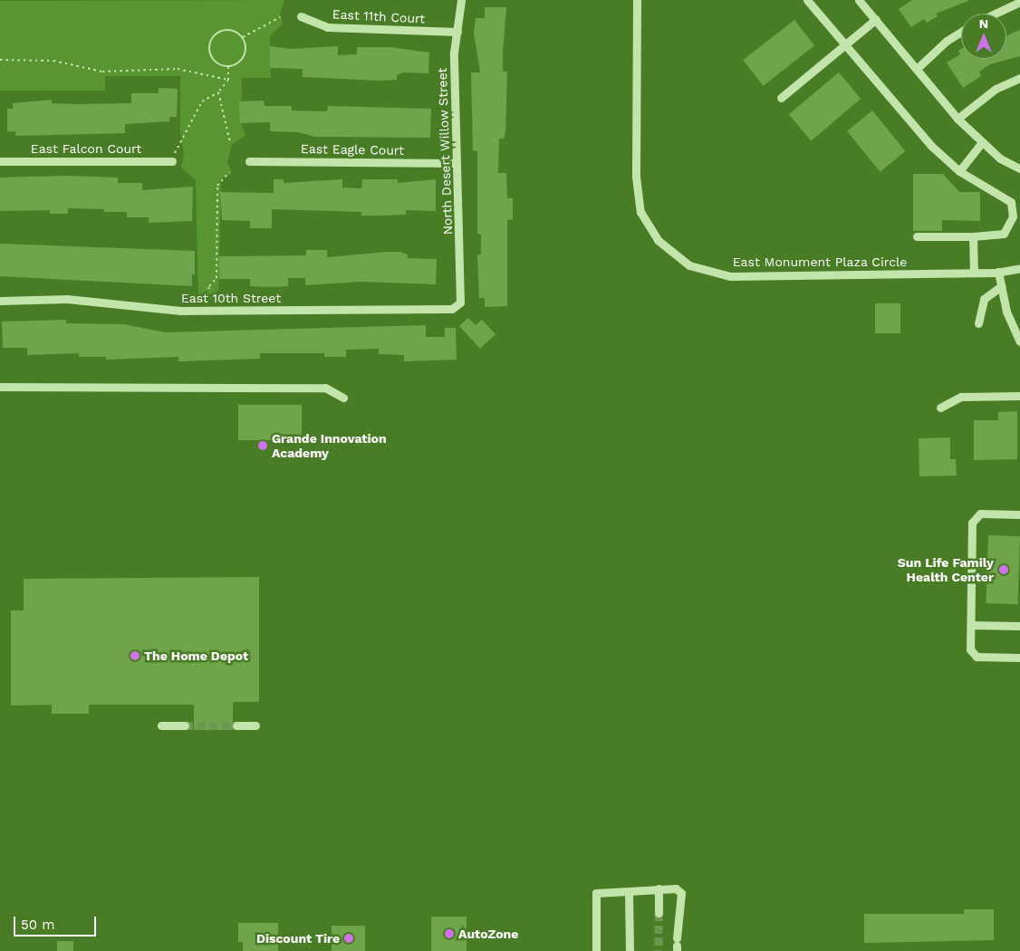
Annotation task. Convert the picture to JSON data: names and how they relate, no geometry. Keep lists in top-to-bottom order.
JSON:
{
  "streets": {
    "street": [
      "East 11th Court",
      "East Falcon Court",
      "East Eagle Court",
      "North Desert Willow Street",
      "East Monument Plaza Circle",
      "East 10th Street"
    ]
  },
  "crossings": [
    ["East 11th Court", "North Desert Willow Street"],
    ["East Eagle Court", "North Desert Willow Street"],
    ["North Desert Willow Street", "East 10th Street"]
  ],
  "places": [
    "Grande Innovation Academy",
    "Sun Life Family Health Center",
    "The Home Depot",
    "AutoZone",
    "Discount Tire"
  ],
  "scale_bar": "50 m",
  "north": "top"
}
